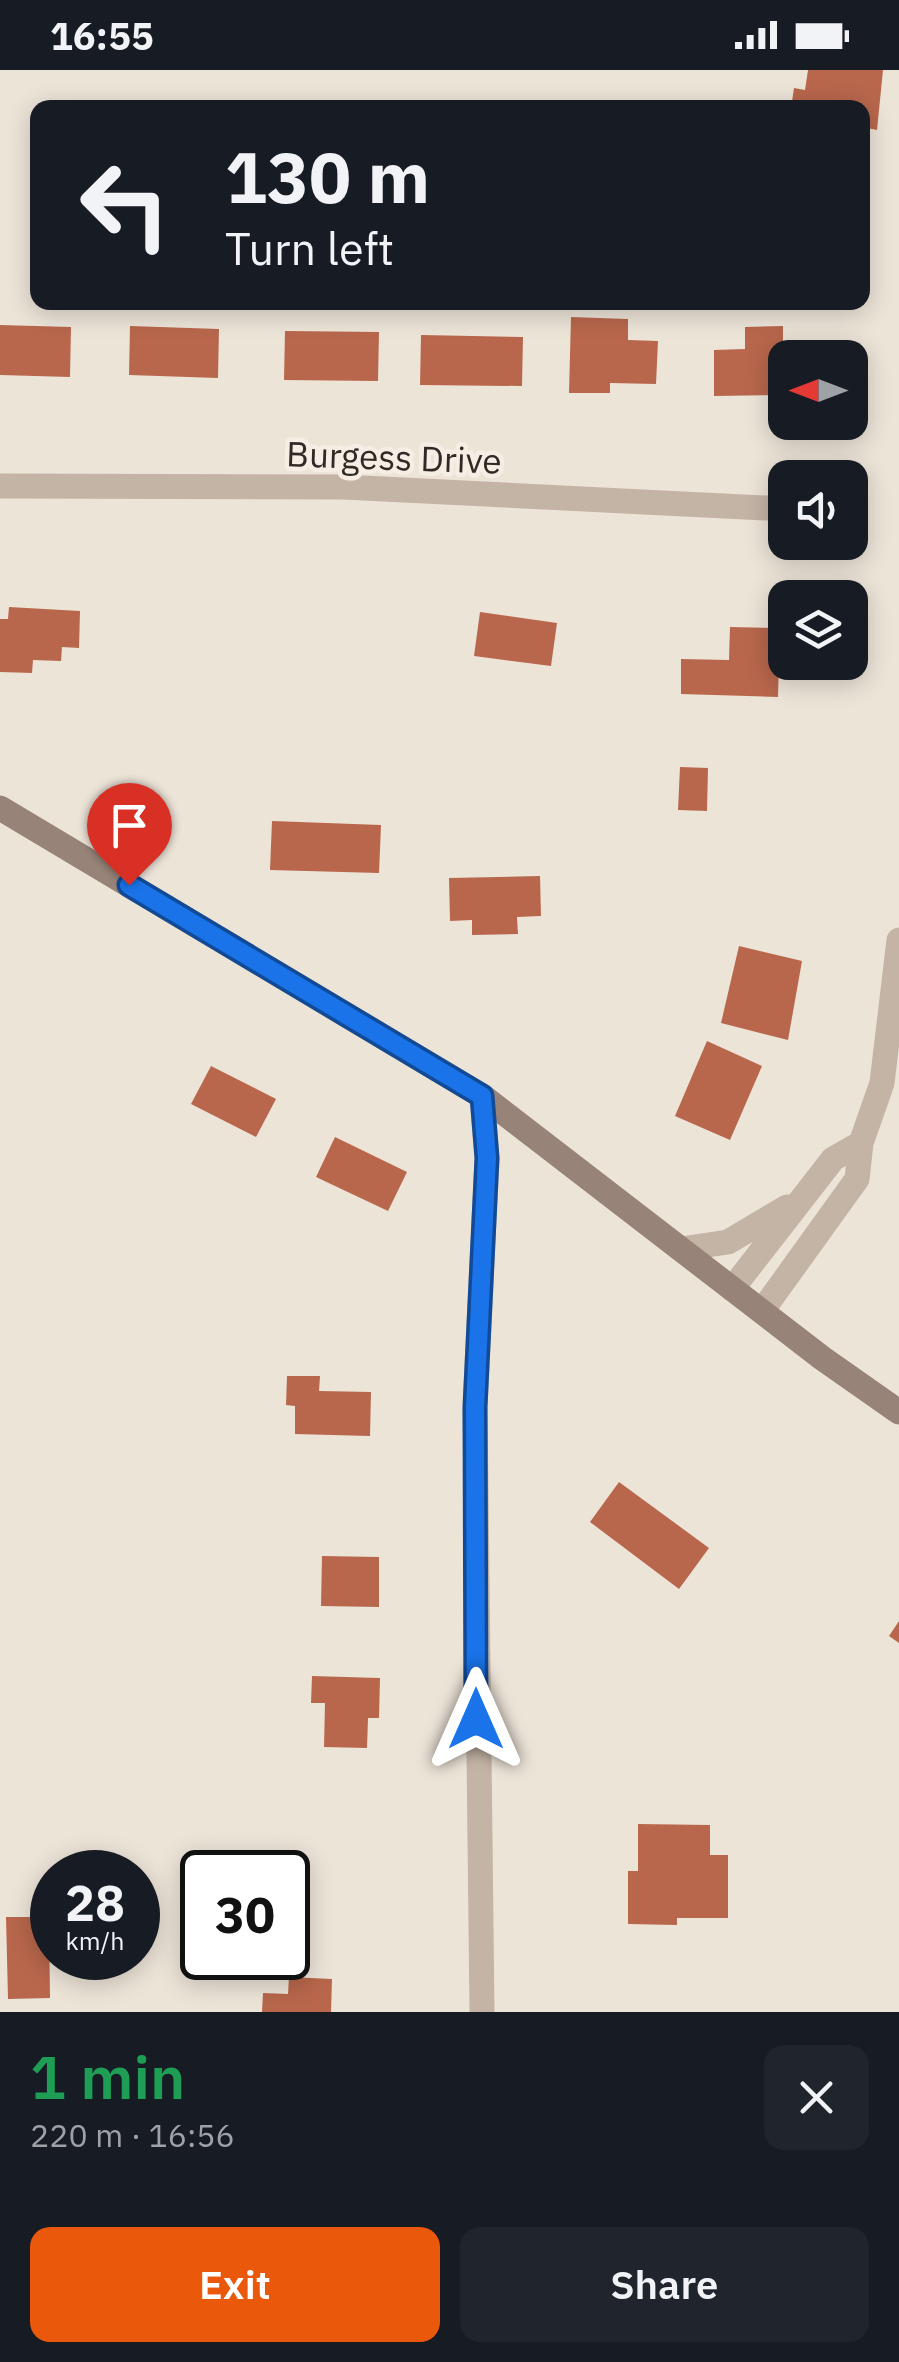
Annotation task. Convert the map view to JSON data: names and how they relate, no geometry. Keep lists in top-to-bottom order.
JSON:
{
  "streets": {
    "street": ["Burgess Drive"]
  },
  "north": "left",
  "page": {
    "status": "16:55",
    "turn": ["130 m", "Turn left"],
    "speed": "28 km/h",
    "limit": "30",
    "heading": ["1 min", "220 m · 16:56"],
    "buttons": ["Exit", "Share"]
  }
}
